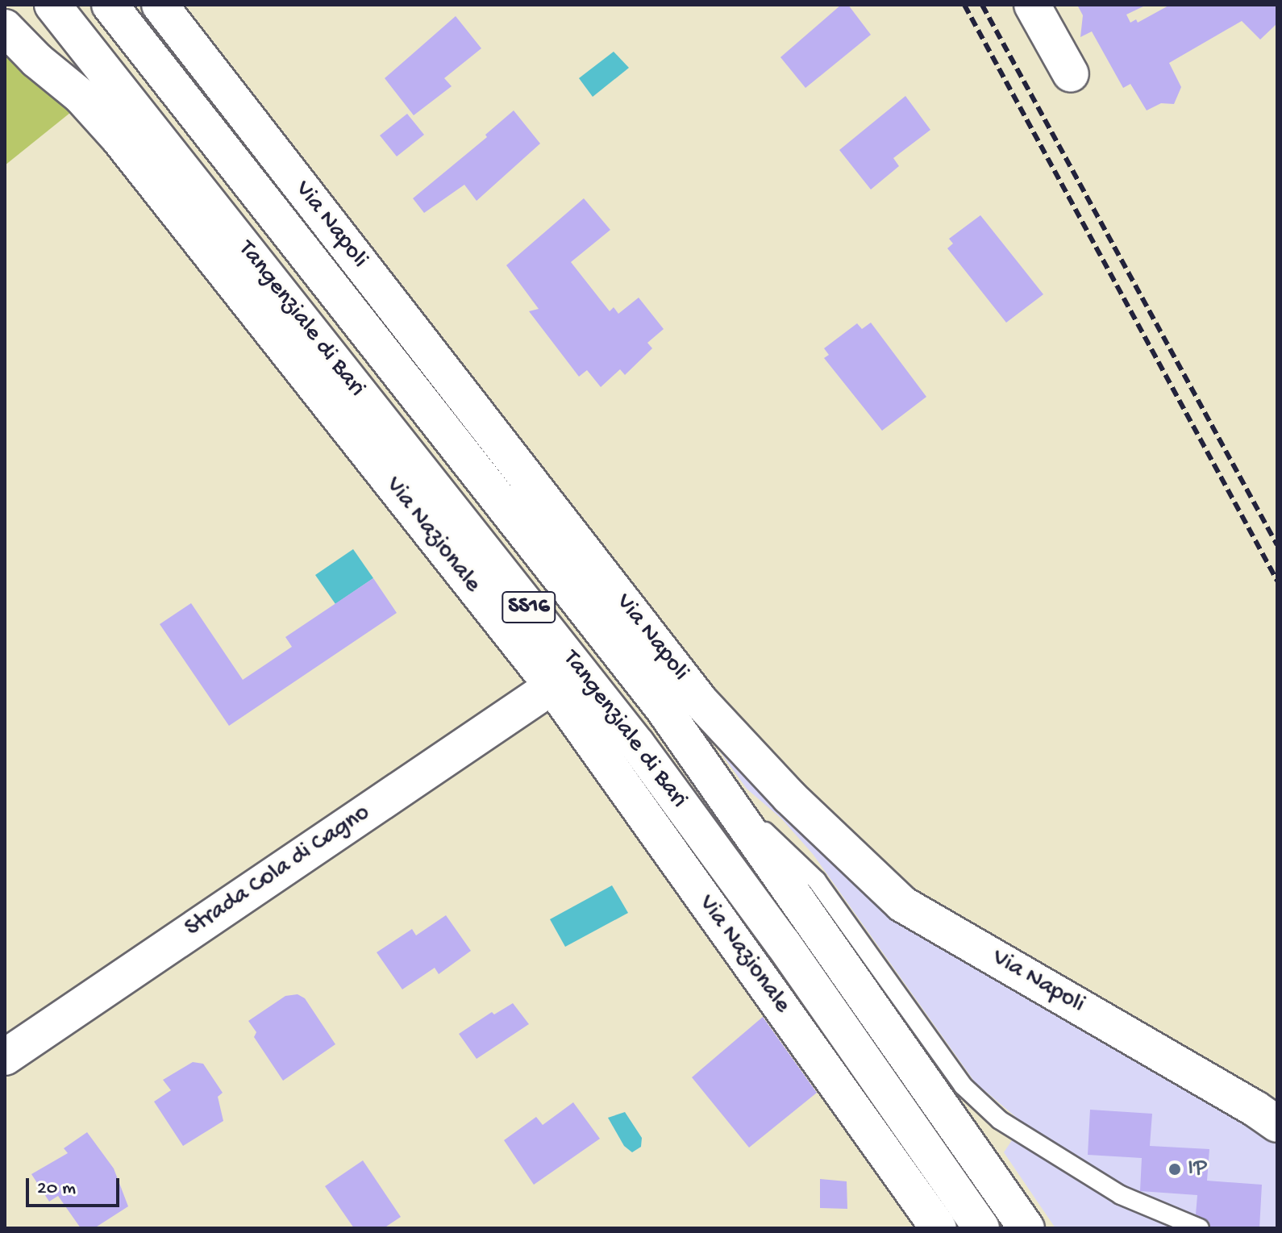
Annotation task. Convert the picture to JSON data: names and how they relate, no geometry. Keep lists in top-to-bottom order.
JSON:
{
  "streets": {
    "main road": [
      "Via Napoli",
      "Tangenziale di Bari",
      "Via Nazionale",
      "SS16",
      "Strada Cola di Cagno"
    ]
  },
  "crossings": [
    ["Via Nazionale", "Strada Cola di Cagno"]
  ],
  "places": ["IP"],
  "scale_bar": "20 m"
}
